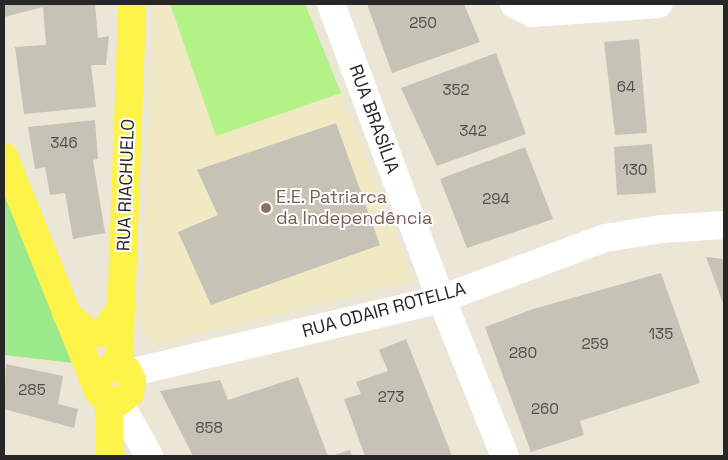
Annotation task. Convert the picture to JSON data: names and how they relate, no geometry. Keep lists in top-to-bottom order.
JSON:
{
  "streets": {
    "main road": ["RUA RIACHUELO"],
    "street": ["RUA BRASÍLIA", "RUA ODAIR ROTELLA"]
  },
  "crossings": [
    ["RUA BRASÍLIA", "RUA ODAIR ROTELLA"],
    ["RUA RIACHUELO", "RUA ODAIR ROTELLA"]
  ],
  "places": ["E.E. Patriarca da Independência"],
  "house_numbers": [
    "250",
    "64",
    "352",
    "342",
    "346",
    "130",
    "294",
    "135",
    "259",
    "280",
    "285",
    "273",
    "260",
    "858"
  ]
}
